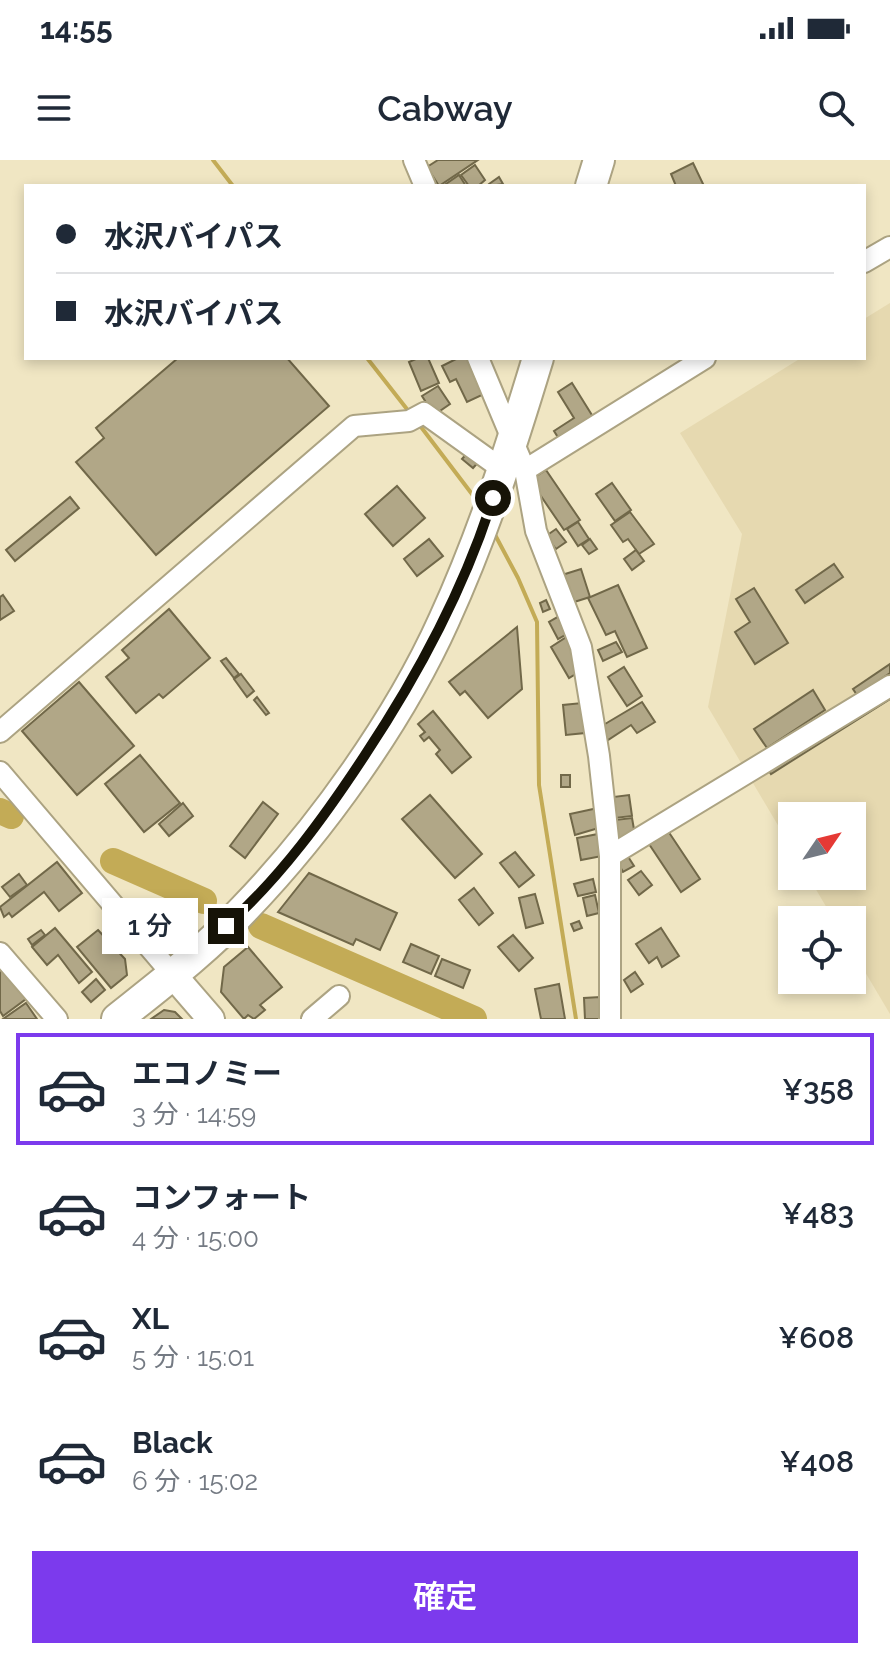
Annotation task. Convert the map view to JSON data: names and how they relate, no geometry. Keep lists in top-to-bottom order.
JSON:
{
  "north": "top right",
  "page": {
    "status": "14:55",
    "header": "Cabway",
    "banner": ["水沢バイパス", "水沢バイパス"],
    "bubble": "1 分",
    "list": [
      {
        "name": "エコノミー",
        "note": "3 分 · 14:59",
        "value": "¥358"
      },
      {
        "name": "コンフォート",
        "note": "4 分 · 15:00",
        "value": "¥483"
      },
      {
        "name": "XL",
        "note": "5 分 · 15:01",
        "value": "¥608"
      },
      {
        "name": "Black",
        "note": "6 分 · 15:02",
        "value": "¥408"
      }
    ],
    "buttons": "確定"
  }
}
